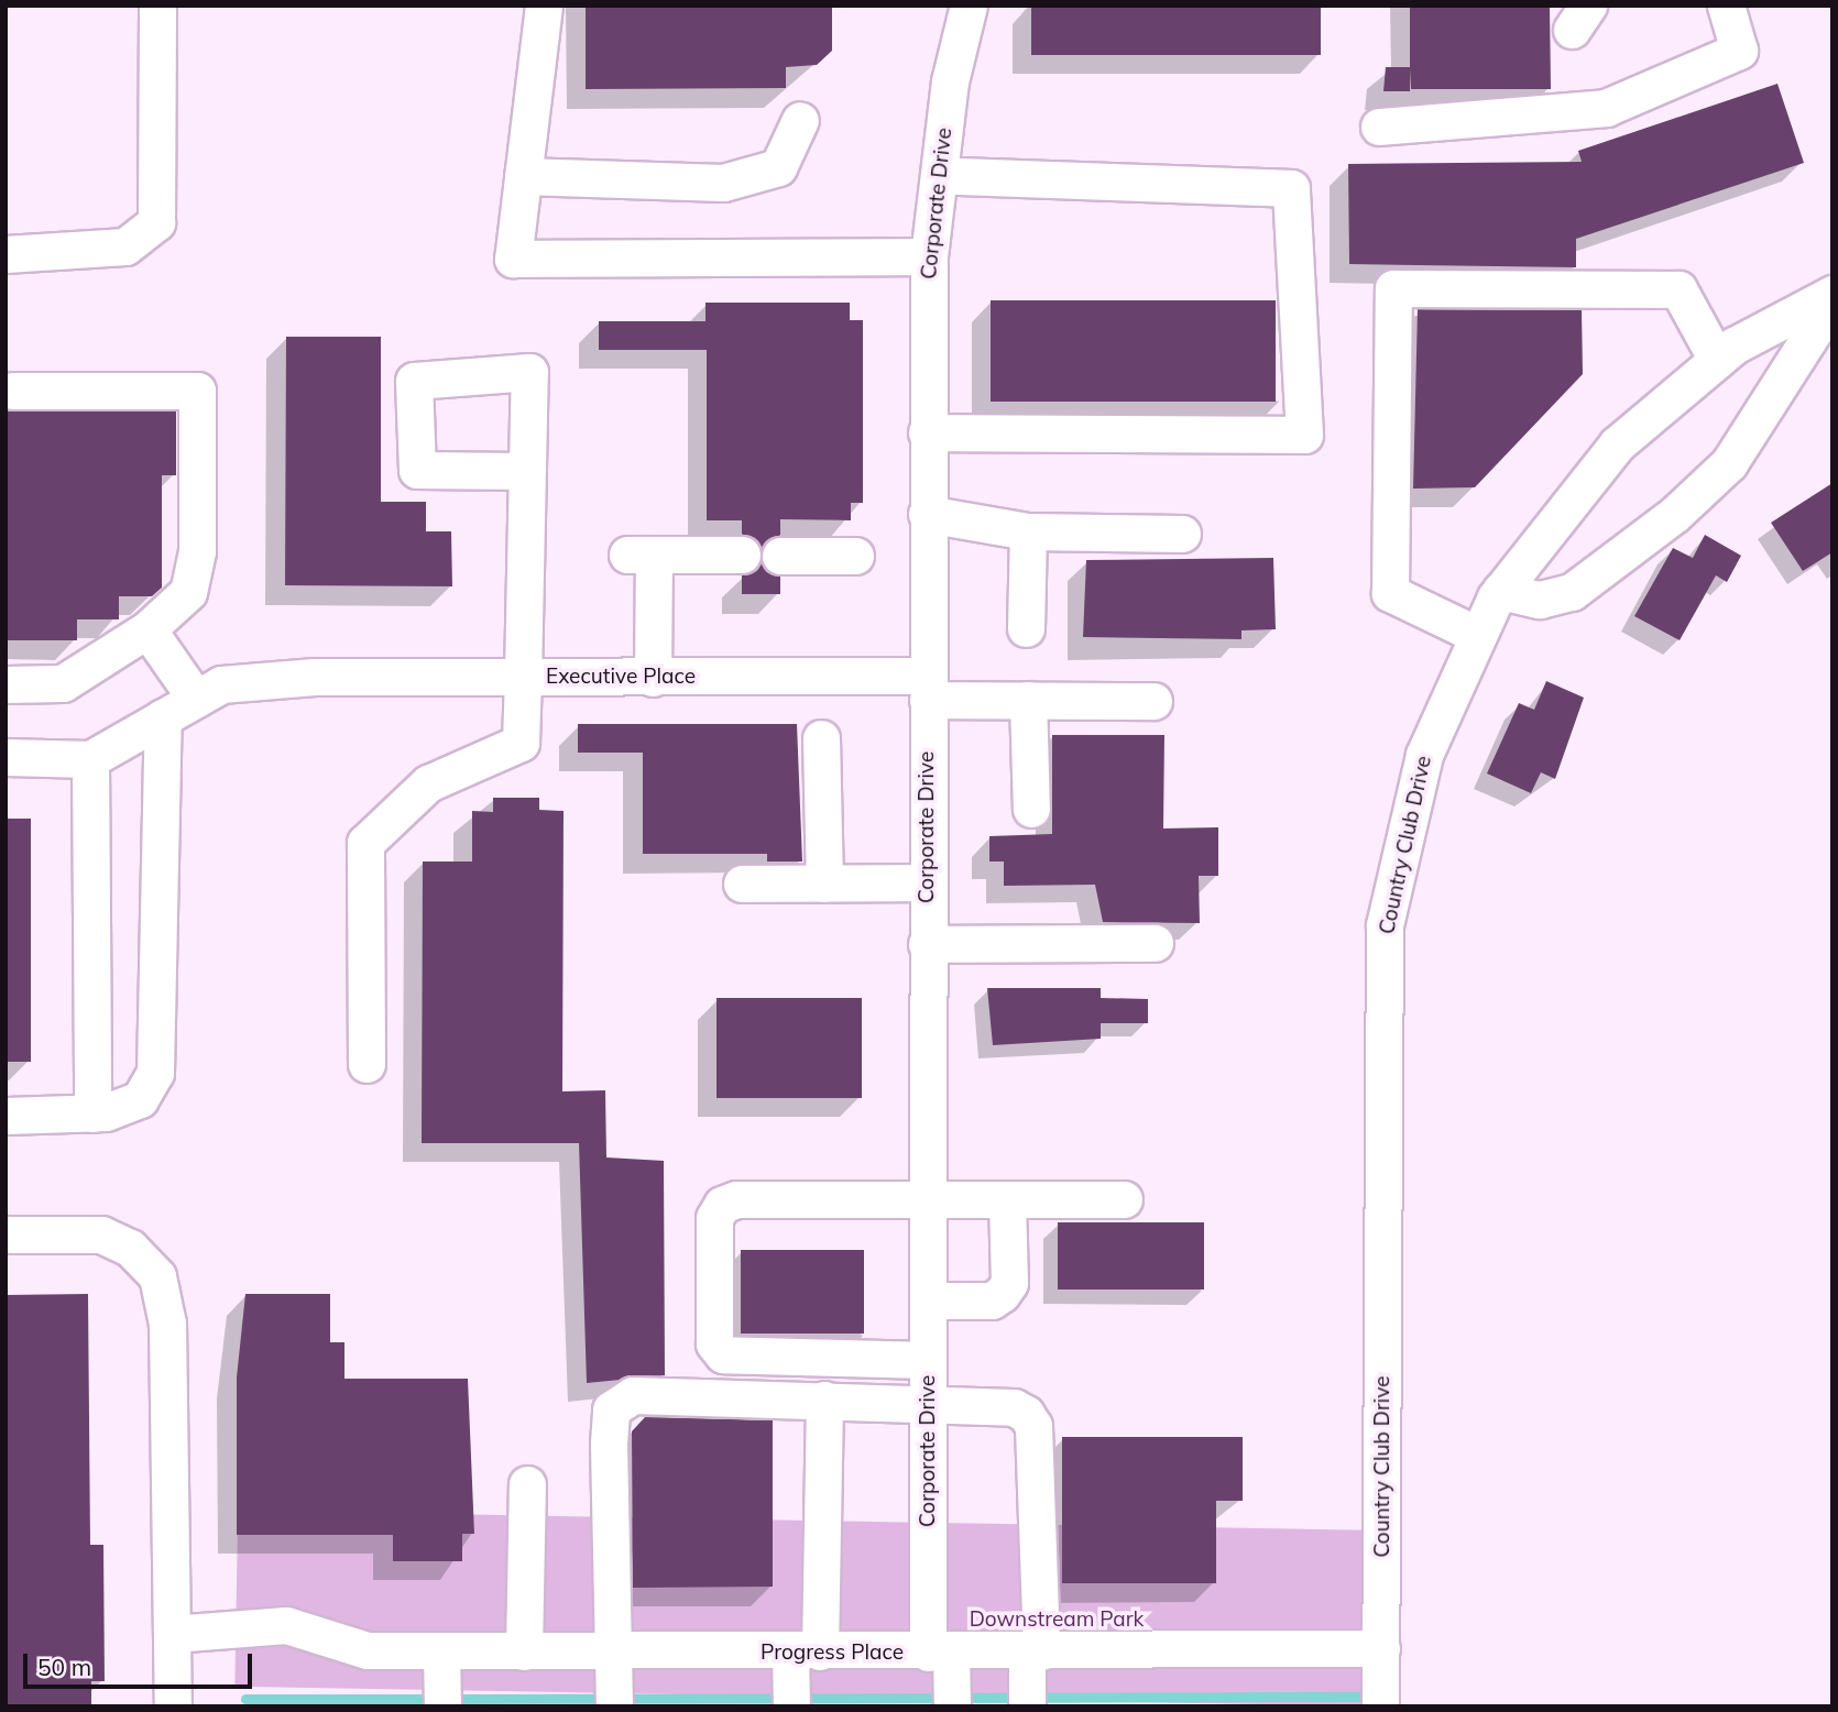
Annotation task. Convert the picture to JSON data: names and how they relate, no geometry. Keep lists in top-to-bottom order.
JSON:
{
  "streets": {
    "street": [
      "Corporate Drive",
      "Executive Place",
      "Country Club Drive",
      "Progress Place"
    ]
  },
  "crossings": [
    ["Corporate Drive", "Executive Place"],
    ["Corporate Drive", "Progress Place"],
    ["Country Club Drive", "Progress Place"]
  ],
  "parks": ["Downstream Park"],
  "scale_bar": "50 m"
}
